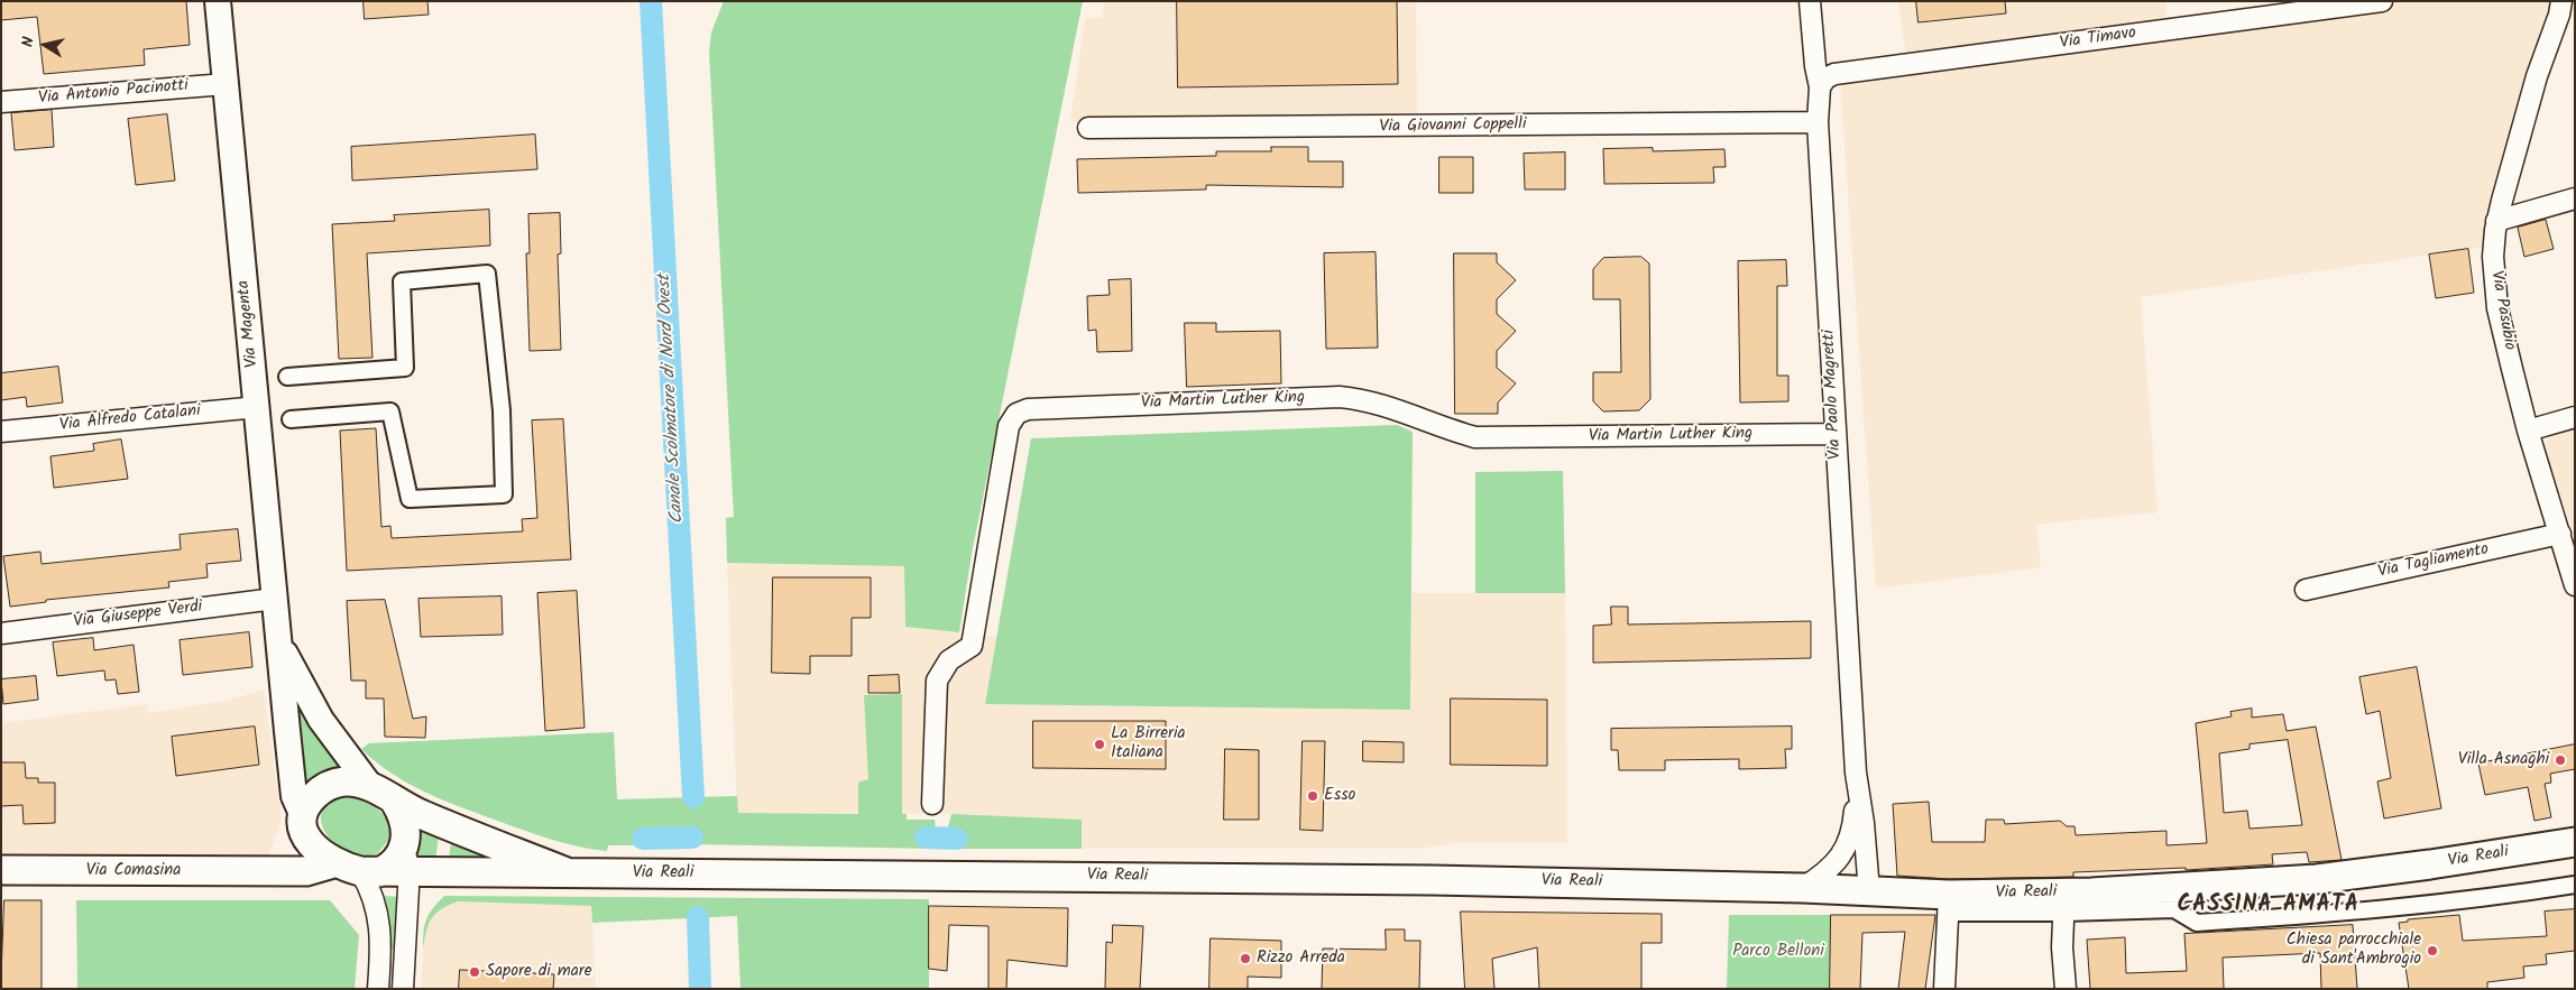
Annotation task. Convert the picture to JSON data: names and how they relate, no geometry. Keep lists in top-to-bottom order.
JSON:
{
  "streets": {
    "main road": ["Via Reali", "Via Comasina"],
    "street": [
      "Via Timavo",
      "Via Antonio Pacinotti",
      "Via Giovanni Coppelli",
      "Via Pasubio",
      "Via Magenta",
      "Via Paolo Magretti",
      "Via Martin Luther King",
      "Via Alfredo Catalani",
      "Via Tagliamento",
      "Via Giuseppe Verdi"
    ]
  },
  "crossings": [
    ["Via Timavo", "Via Paolo Magretti"],
    ["Via Antonio Pacinotti", "Via Magenta"],
    ["Via Giovanni Coppelli", "Via Paolo Magretti"],
    ["Via Pasubio", "Via Tagliamento"],
    ["Via Magenta", "Via Alfredo Catalani"],
    ["Via Magenta", "Via Giuseppe Verdi"],
    ["Via Magenta", "Via Reali"],
    ["Via Paolo Magretti", "Via Martin Luther King"],
    ["Via Paolo Magretti", "Via Reali"]
  ],
  "districts": ["CASSINA AMATA"],
  "water": ["Canale Scolmatore di Nord Ovest"],
  "parks": ["Parco Belloni"],
  "places": [
    "La Birreria Italiana",
    "Villa Asnaghi",
    "Esso",
    "Chiesa parrocchiale di Sant'Ambrogio",
    "Rizzo Arreda",
    "Sapore di mare"
  ],
  "north": "left"
}
